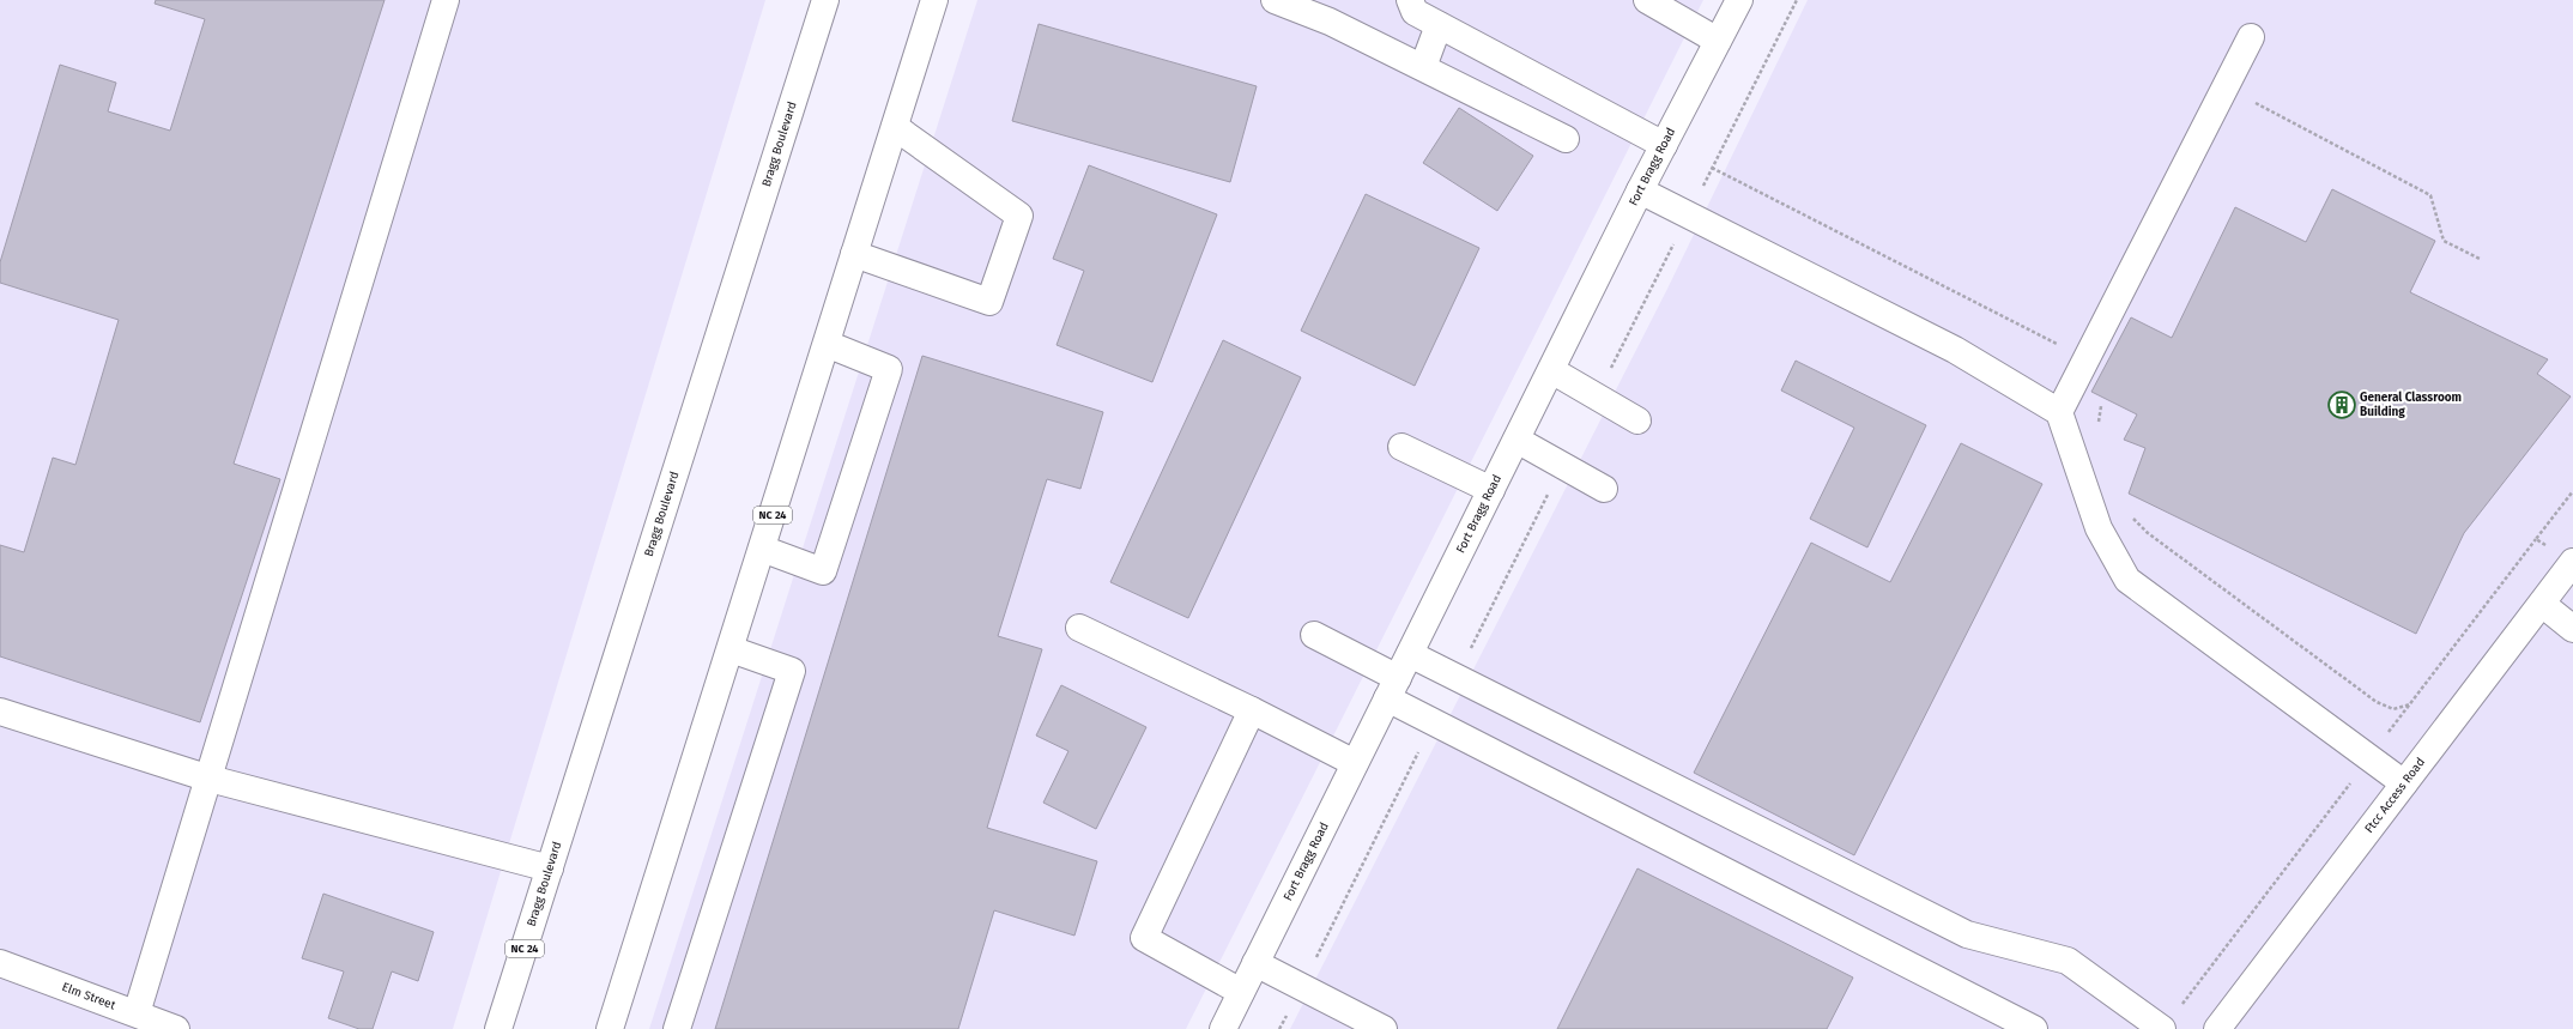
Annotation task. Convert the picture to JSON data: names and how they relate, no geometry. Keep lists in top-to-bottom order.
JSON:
{
  "streets": {
    "main road": [
      "Bragg Boulevard",
      "Fort Bragg Road",
      "NC 24",
      "Ftcc Access Road",
      "Elm Street"
    ]
  },
  "places": {
    "building": ["General Classroom Building"]
  }
}
